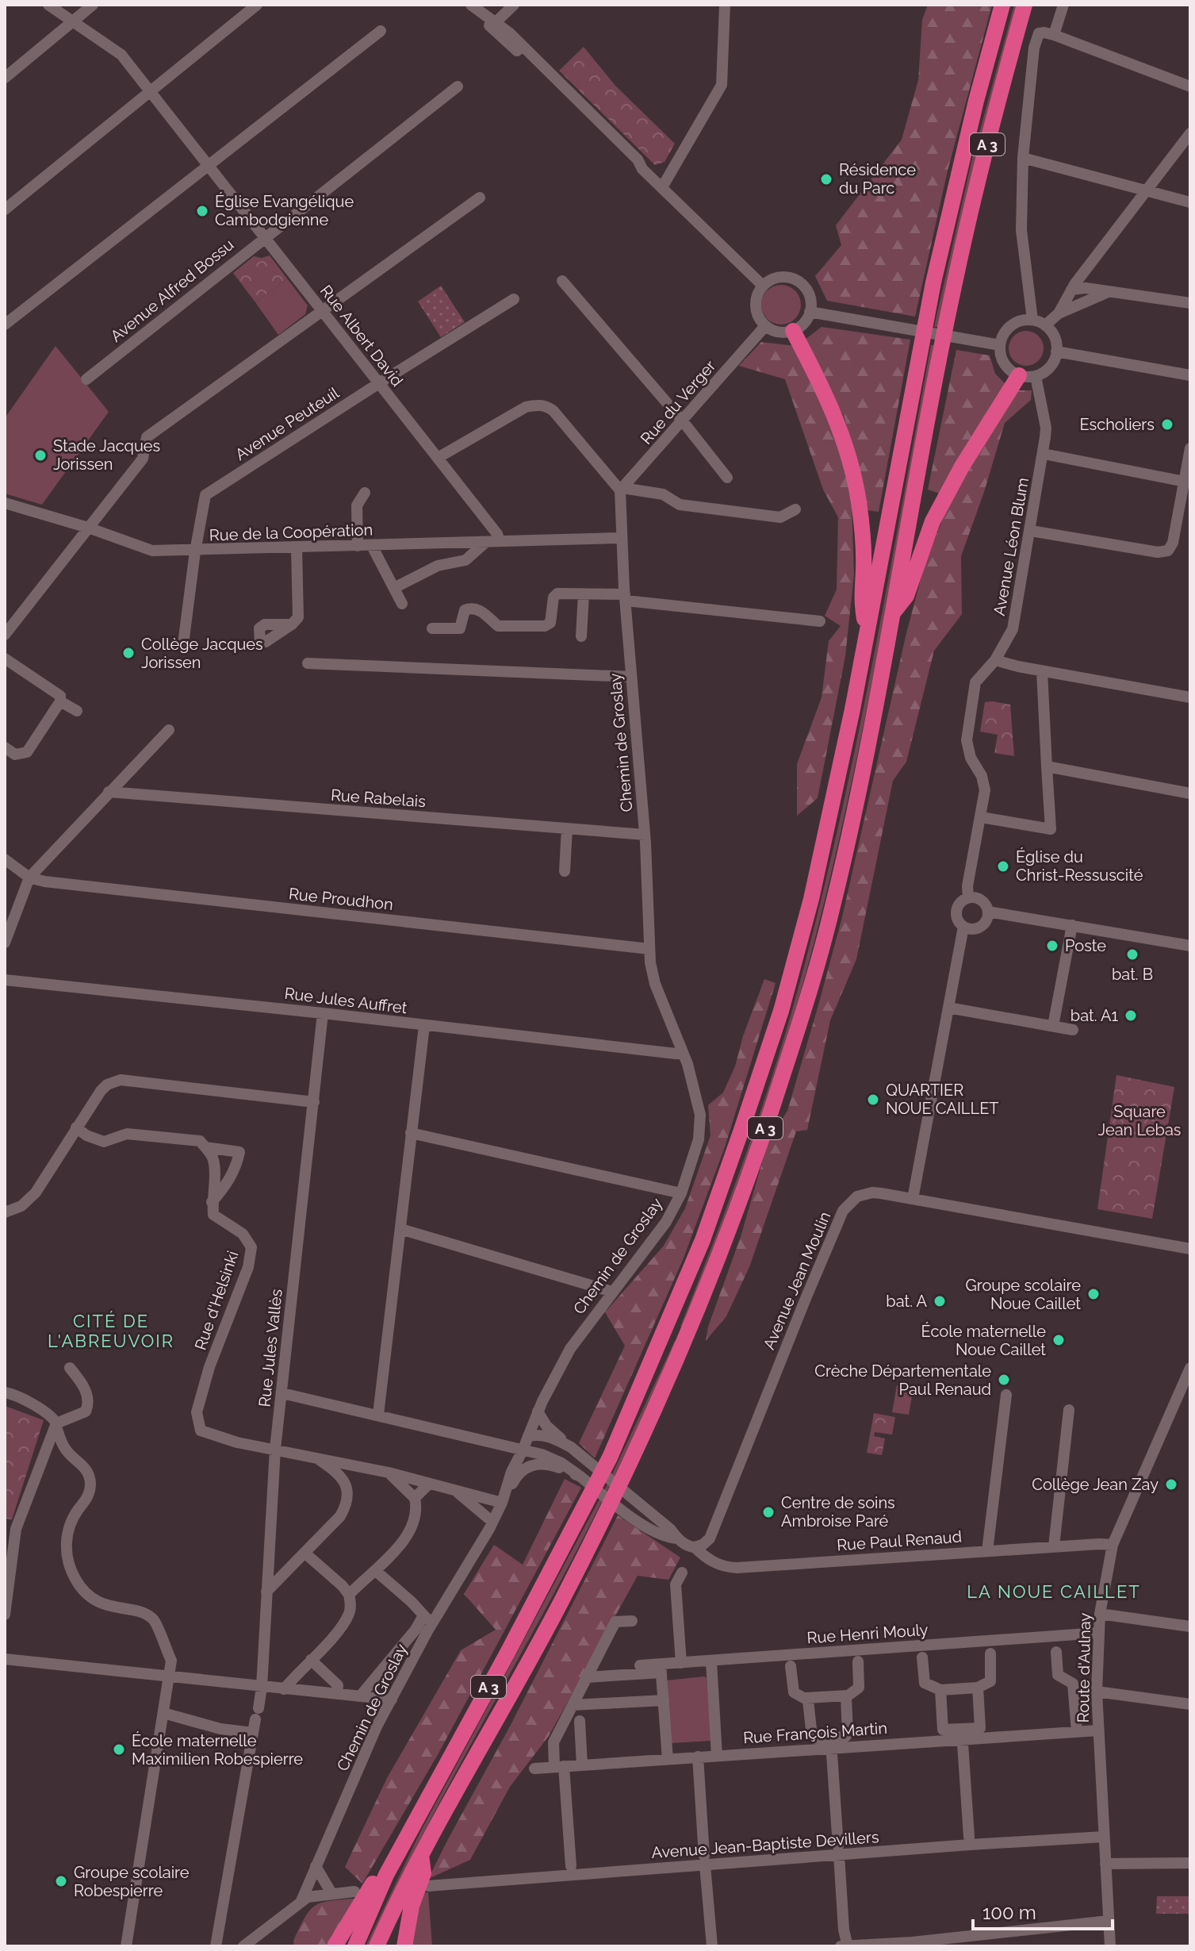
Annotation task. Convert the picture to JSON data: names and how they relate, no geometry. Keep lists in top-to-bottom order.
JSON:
{
  "streets": {
    "highway": ["A 3"],
    "street": [
      "Avenue Alfred Bossu",
      "Rue Albert David",
      "Rue du Verger",
      "Avenue Peuteuil",
      "Rue de la Coopération",
      "Avenue Léon Blum",
      "Chemin de Groslay",
      "Rue Rabelais",
      "Rue Proudhon",
      "Rue Jules Auffret",
      "Avenue Jean Moulin",
      "Rue d'Helsinki",
      "Rue Jules Vallès",
      "Rue Paul Renaud",
      "Rue Henri Mouly",
      "Route d'Aulnay",
      "Rue François Martin",
      "Avenue Jean-Baptiste Devillers"
    ]
  },
  "crossings": [
    ["Avenue Alfred Bossu", "Rue Albert David"],
    ["Rue Albert David", "Avenue Peuteuil"],
    ["Rue Albert David", "Rue de la Coopération"],
    ["Rue du Verger", "Chemin de Groslay"],
    ["Avenue Peuteuil", "Rue de la Coopération"],
    ["Avenue Léon Blum", "Avenue Jean Moulin"],
    ["Chemin de Groslay", "Rue Rabelais"],
    ["Chemin de Groslay", "Rue Proudhon"],
    ["Chemin de Groslay", "Rue Jules Auffret"],
    ["Rue Jules Auffret", "Rue Jules Vallès"],
    ["Avenue Jean Moulin", "Rue Paul Renaud"],
    ["Rue d'Helsinki", "Rue Jules Vallès"],
    ["Rue Paul Renaud", "Route d'Aulnay"],
    ["Rue Henri Mouly", "Route d'Aulnay"],
    ["Route d'Aulnay", "Rue François Martin"],
    ["Route d'Aulnay", "Avenue Jean-Baptiste Devillers"]
  ],
  "districts": ["CITÉ DE L'ABREUVOIR", "LA NOUE CAILLET"],
  "parks": ["Square Jean Lebas"],
  "places": [
    "Résidence du Parc",
    "Église Evangélique Cambodgienne",
    "Escholiers",
    "Stade Jacques Jorissen",
    "Collège Jacques Jorissen",
    "Église du Christ-Ressuscité",
    "Poste",
    "bat. B",
    "bat. A1",
    "QUARTIER NOUE CAILLET",
    "Groupe scolaire Noue Caillet",
    "bat. A",
    "École maternelle Noue Caillet",
    "Crèche Départementale Paul Renaud",
    "Collège Jean Zay",
    "Centre de soins Ambroise Paré",
    "École maternelle Maximilien Robespierre",
    "Groupe scolaire Robespierre"
  ],
  "scale_bar": "100 m"
}
